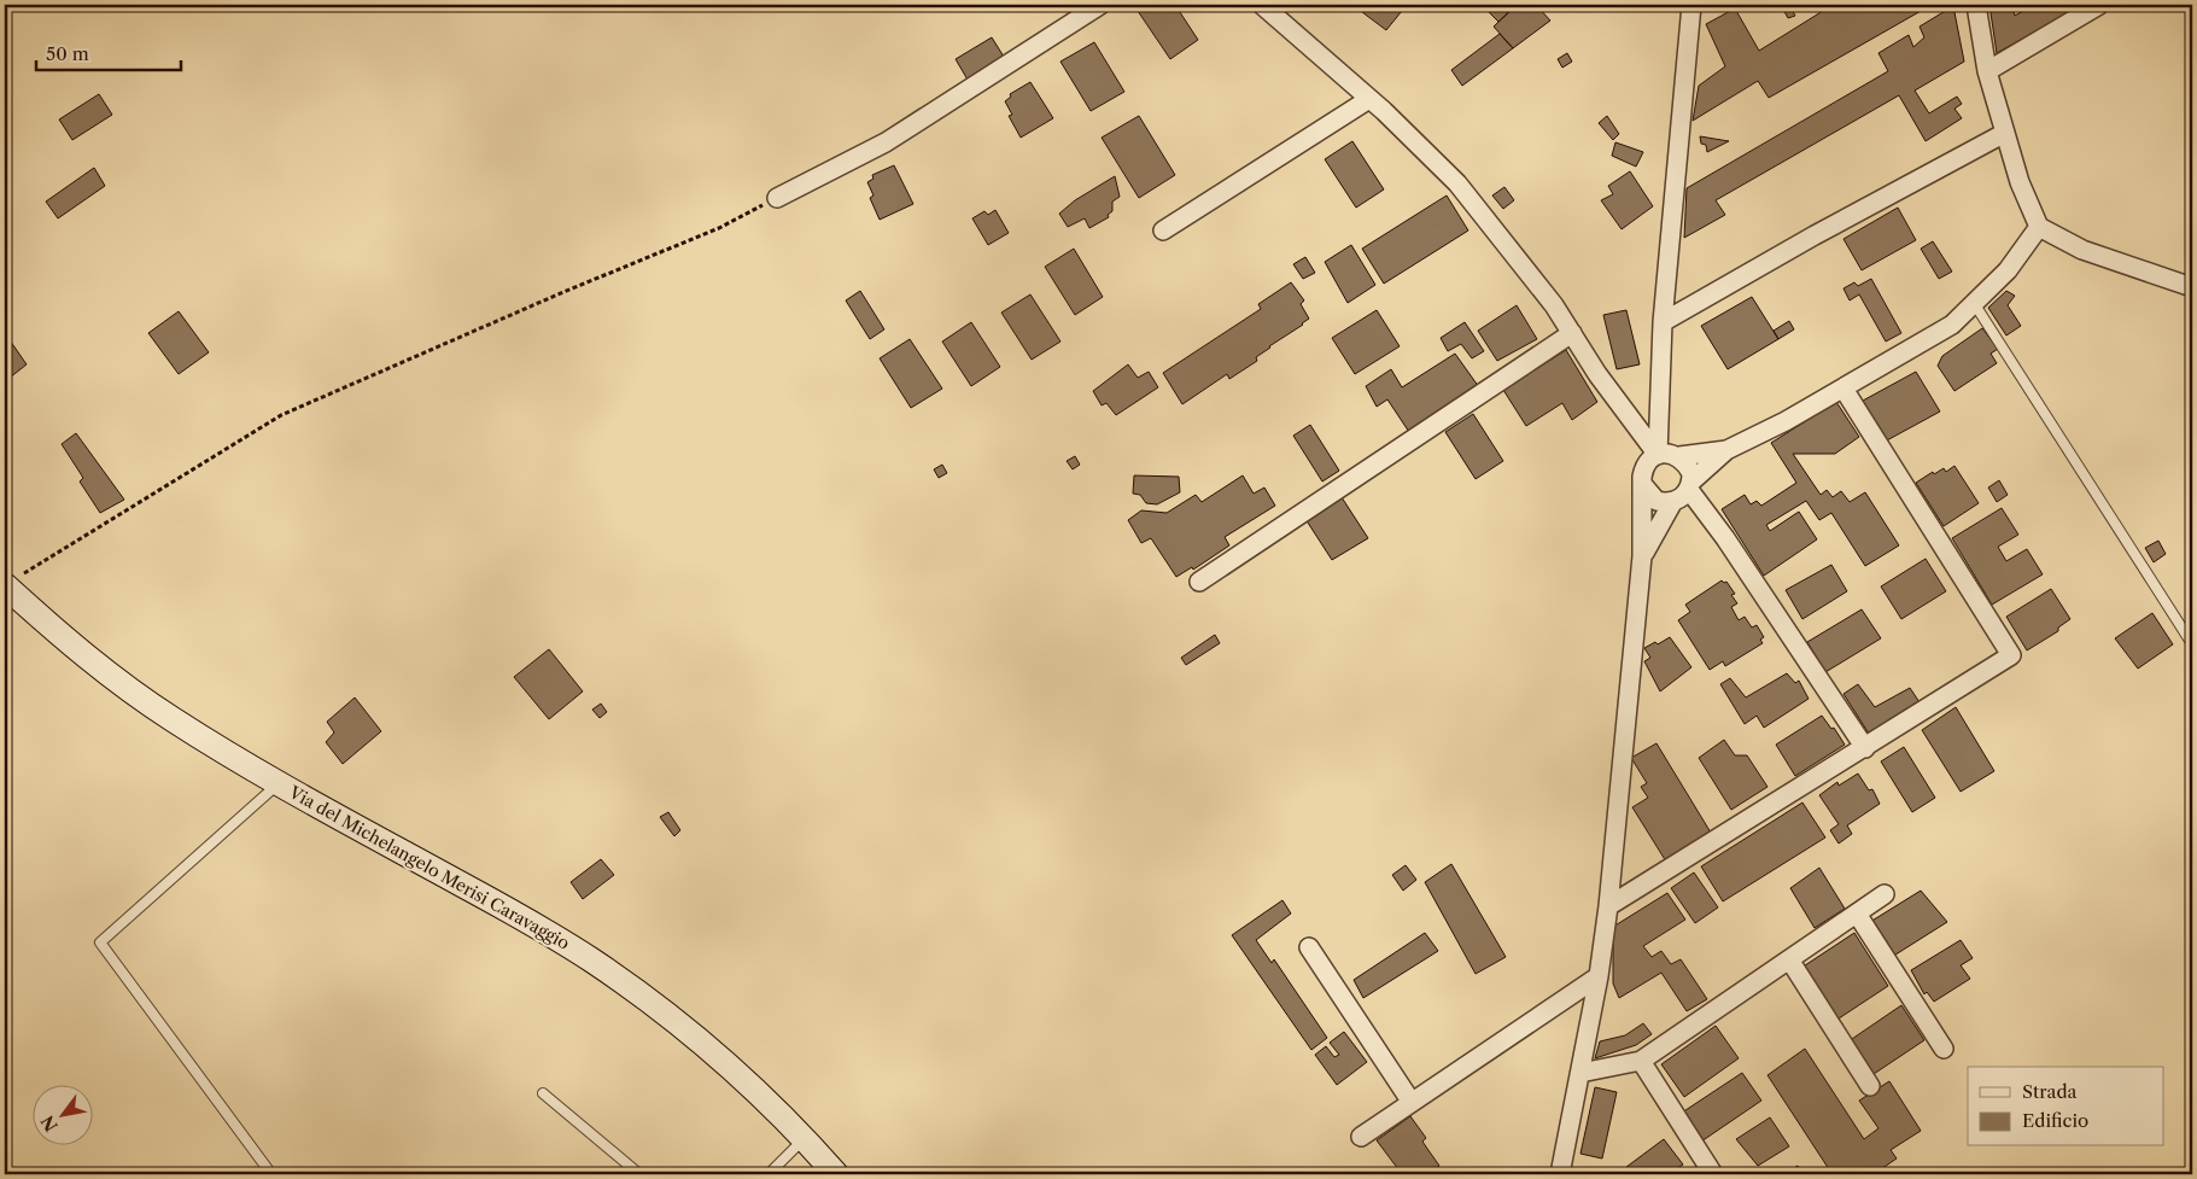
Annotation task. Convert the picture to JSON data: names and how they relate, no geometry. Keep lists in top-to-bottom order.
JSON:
{
  "streets": {
    "street": ["Via del Michelangelo Merisi Caravaggio"]
  },
  "legend": ["Strada", "Edificio"],
  "scale_bar": "50 m",
  "north": "bottom left"
}
